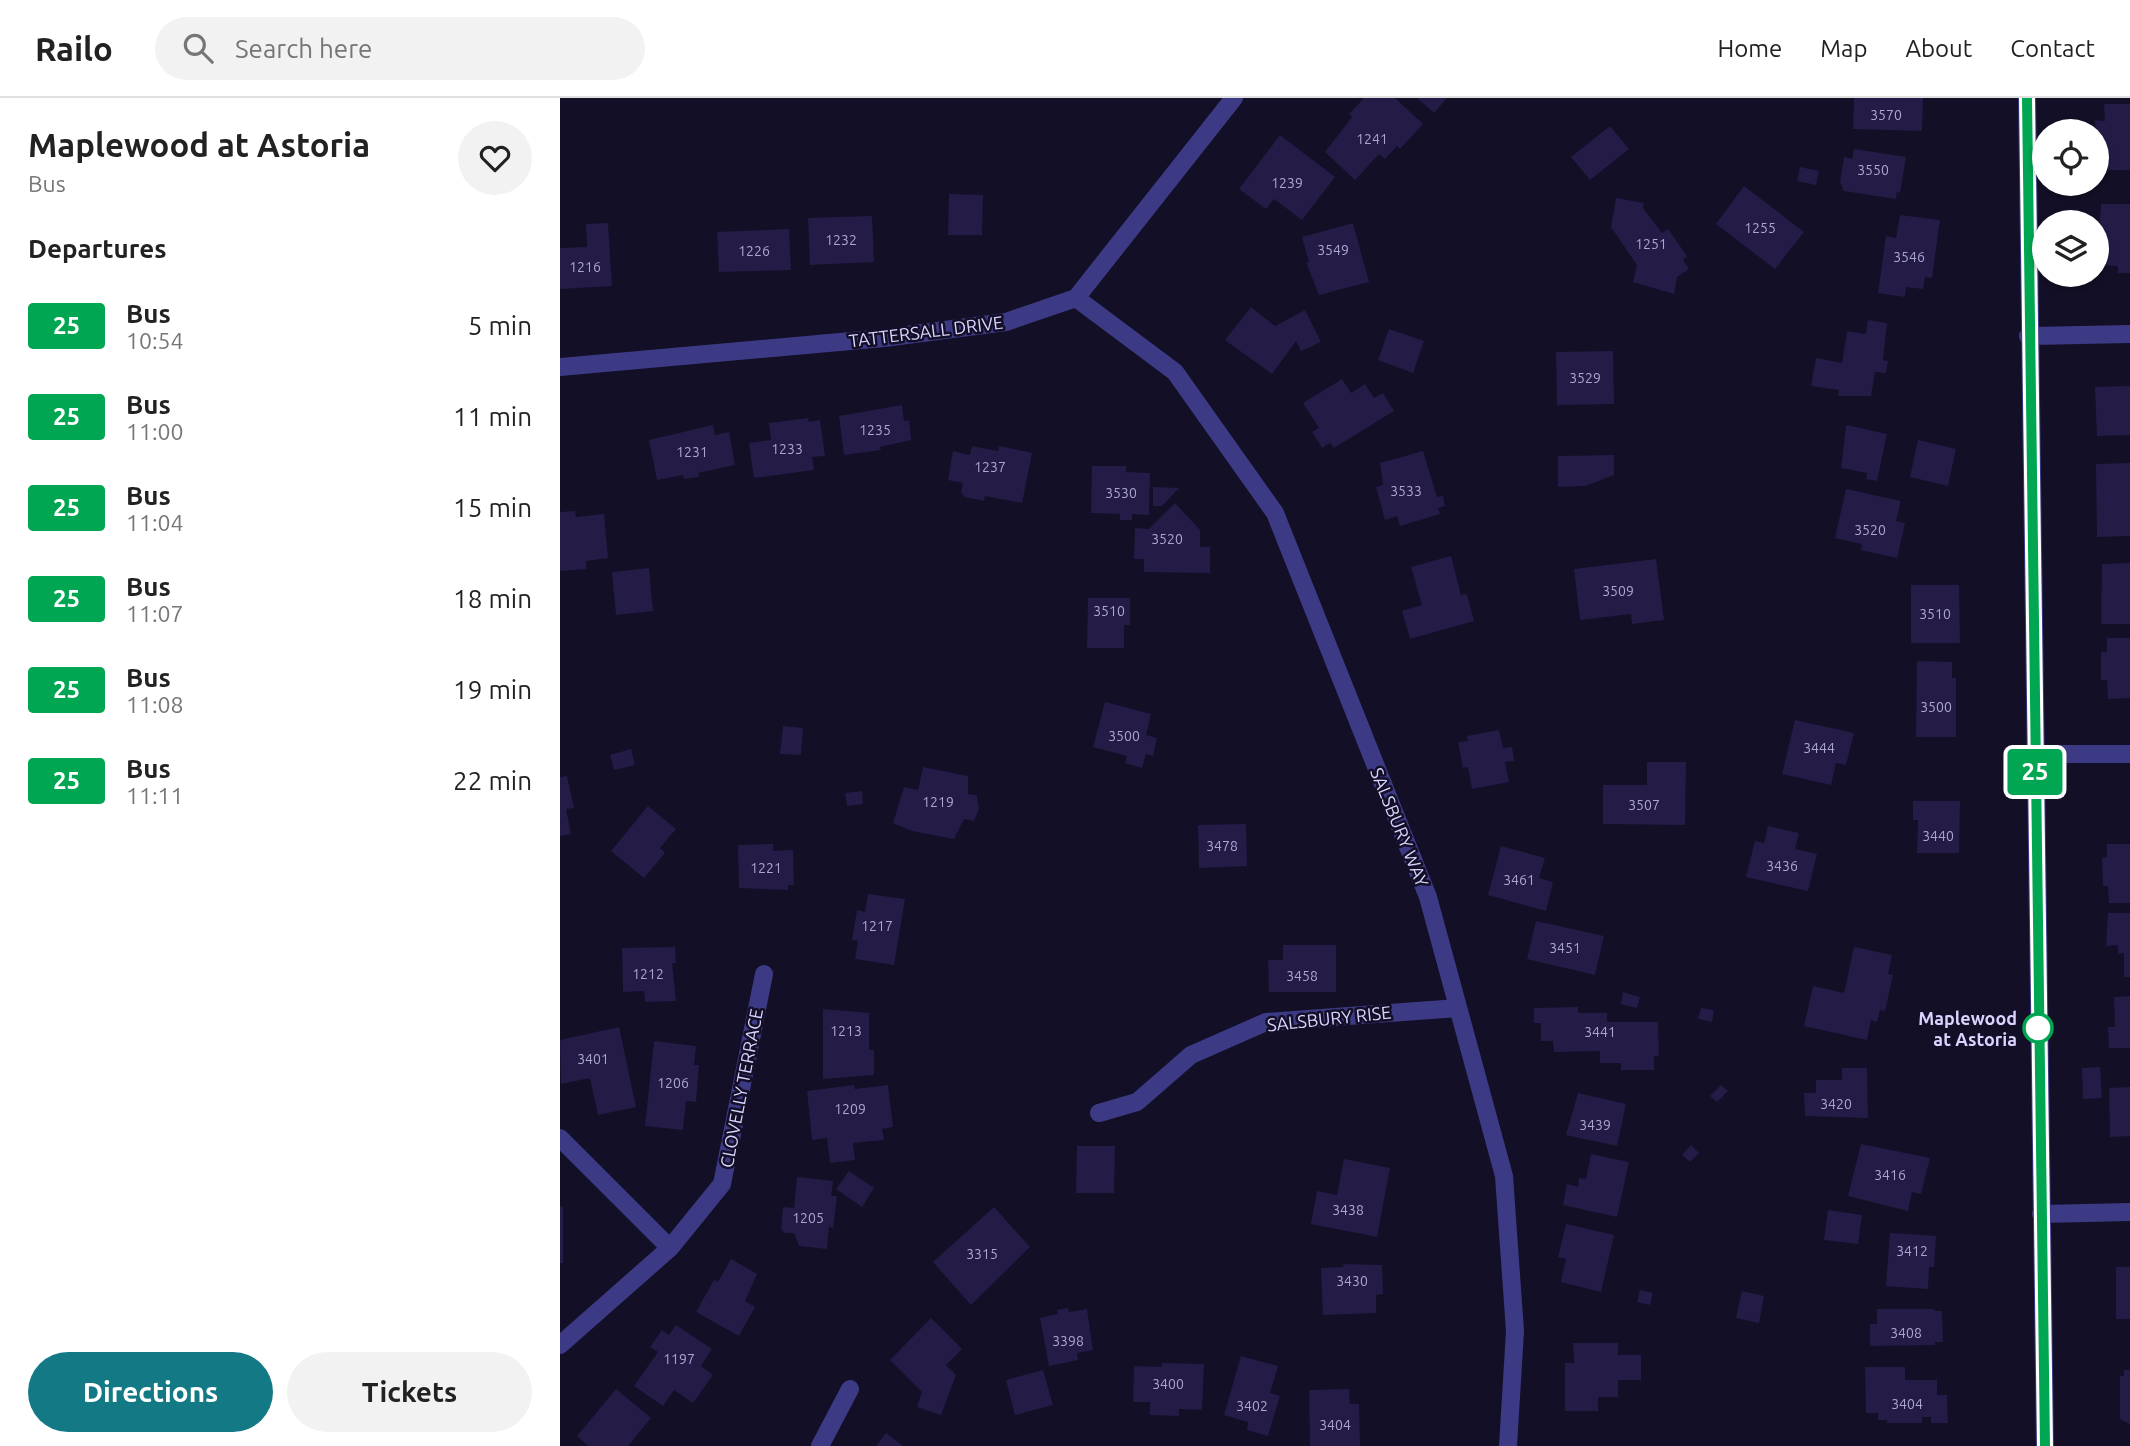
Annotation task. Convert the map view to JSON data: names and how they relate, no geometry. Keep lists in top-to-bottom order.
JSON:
{
  "streets": {
    "street": [
      "TATTERSALL DRIVE",
      "SALSBURY WAY",
      "SALSBURY RISE",
      "CLOVELLY TERRACE"
    ]
  },
  "crossings": [
    ["TATTERSALL DRIVE", "SALSBURY WAY"],
    ["SALSBURY WAY", "SALSBURY RISE"]
  ],
  "places": ["Maplewood at Astoria"],
  "lines": ["bus line 25"],
  "house_numbers": [
    "3570",
    "1241",
    "3550",
    "1239",
    "1255",
    "1232",
    "1251",
    "3549",
    "1226",
    "3546",
    "1216",
    "3529",
    "1235",
    "1233",
    "1231",
    "1237",
    "3533",
    "3530",
    "3520",
    "3520",
    "3509",
    "3510",
    "3510",
    "3500",
    "3500",
    "3444",
    "1219",
    "3507",
    "3440",
    "3478",
    "3436",
    "1221",
    "3461",
    "1217",
    "3451",
    "1212",
    "3458",
    "1213",
    "3441",
    "3401",
    "1206",
    "3420",
    "1209",
    "3439",
    "3416",
    "3438",
    "1205",
    "3412",
    "3315",
    "3430",
    "3408",
    "3398",
    "1197",
    "3400",
    "3404",
    "3402",
    "3404"
  ],
  "page": {
    "header": "Railo",
    "search": "Search here",
    "nav": [
      "Home",
      "Map",
      "About",
      "Contact"
    ],
    "heading": [
      ["Maplewood at Astoria", "Bus"],
      "Departures"
    ],
    "on_map": "25",
    "list": [
      {
        "mark": "25",
        "name": "Bus",
        "note": "10:54",
        "value": "5 min"
      },
      {
        "mark": "25",
        "name": "Bus",
        "note": "11:00",
        "value": "11 min"
      },
      {
        "mark": "25",
        "name": "Bus",
        "note": "11:04",
        "value": "15 min"
      },
      {
        "mark": "25",
        "name": "Bus",
        "note": "11:07",
        "value": "18 min"
      },
      {
        "mark": "25",
        "name": "Bus",
        "note": "11:08",
        "value": "19 min"
      },
      {
        "mark": "25",
        "name": "Bus",
        "note": "11:11",
        "value": "22 min"
      }
    ],
    "buttons": ["Directions", "Tickets"]
  }
}
